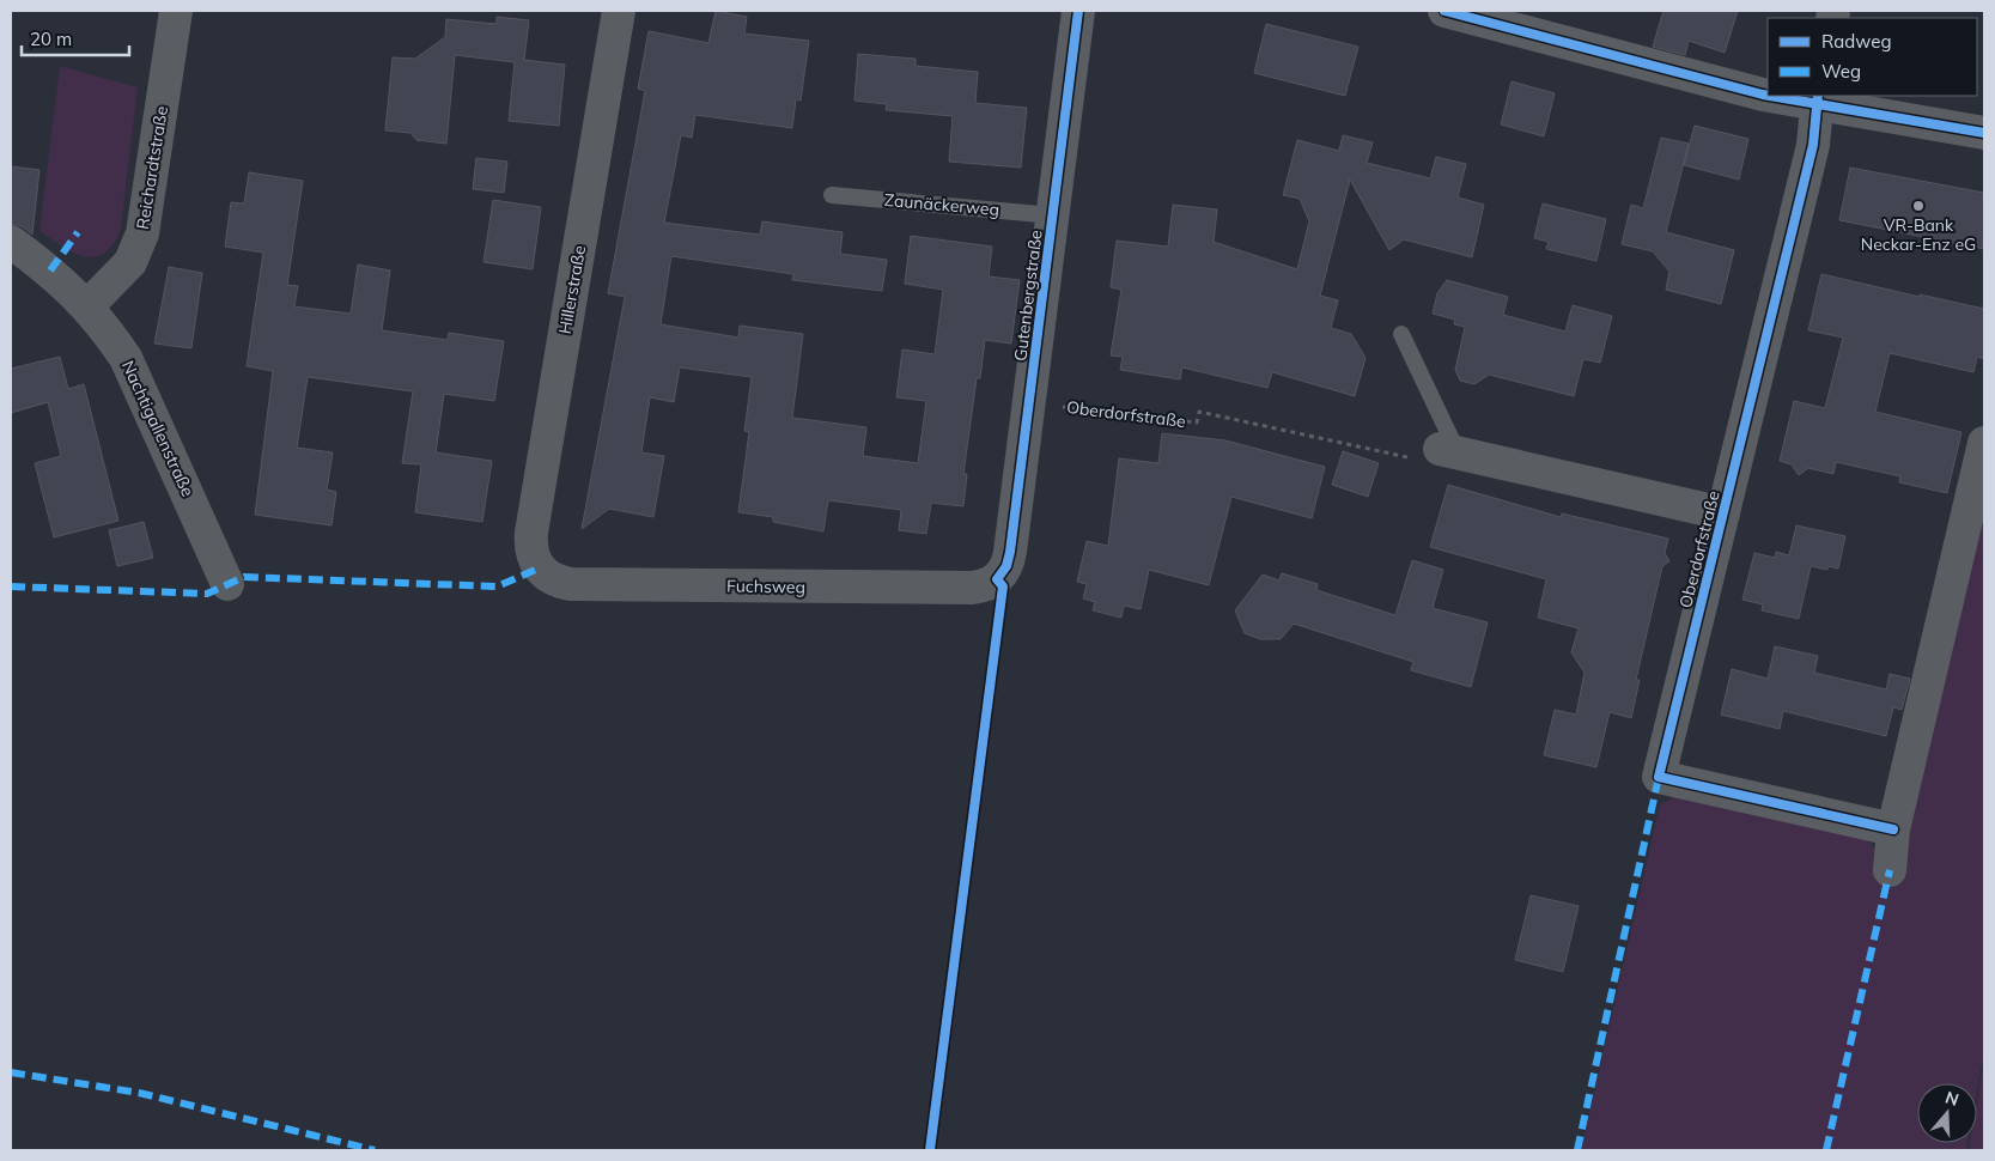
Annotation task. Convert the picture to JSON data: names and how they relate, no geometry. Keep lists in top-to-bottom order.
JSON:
{
  "streets": {
    "street": [
      "Reichardtstraße",
      "Hillerstraße",
      "Gutenbergstraße",
      "Oberdorfstraße",
      "Nachtigallenstraße",
      "Fuchsweg"
    ],
    "lane": ["Zaunäckerweg"]
  },
  "crossings": [
    ["Reichardtstraße", "Nachtigallenstraße"],
    ["Zaunäckerweg", "Gutenbergstraße"],
    ["Hillerstraße", "Fuchsweg"],
    ["Gutenbergstraße", "Oberdorfstraße"],
    ["Gutenbergstraße", "Fuchsweg"]
  ],
  "places": ["VR-Bank Neckar-Enz eG"],
  "legend": ["Radweg", "Weg"],
  "scale_bar": "20 m",
  "north": "top"
}
